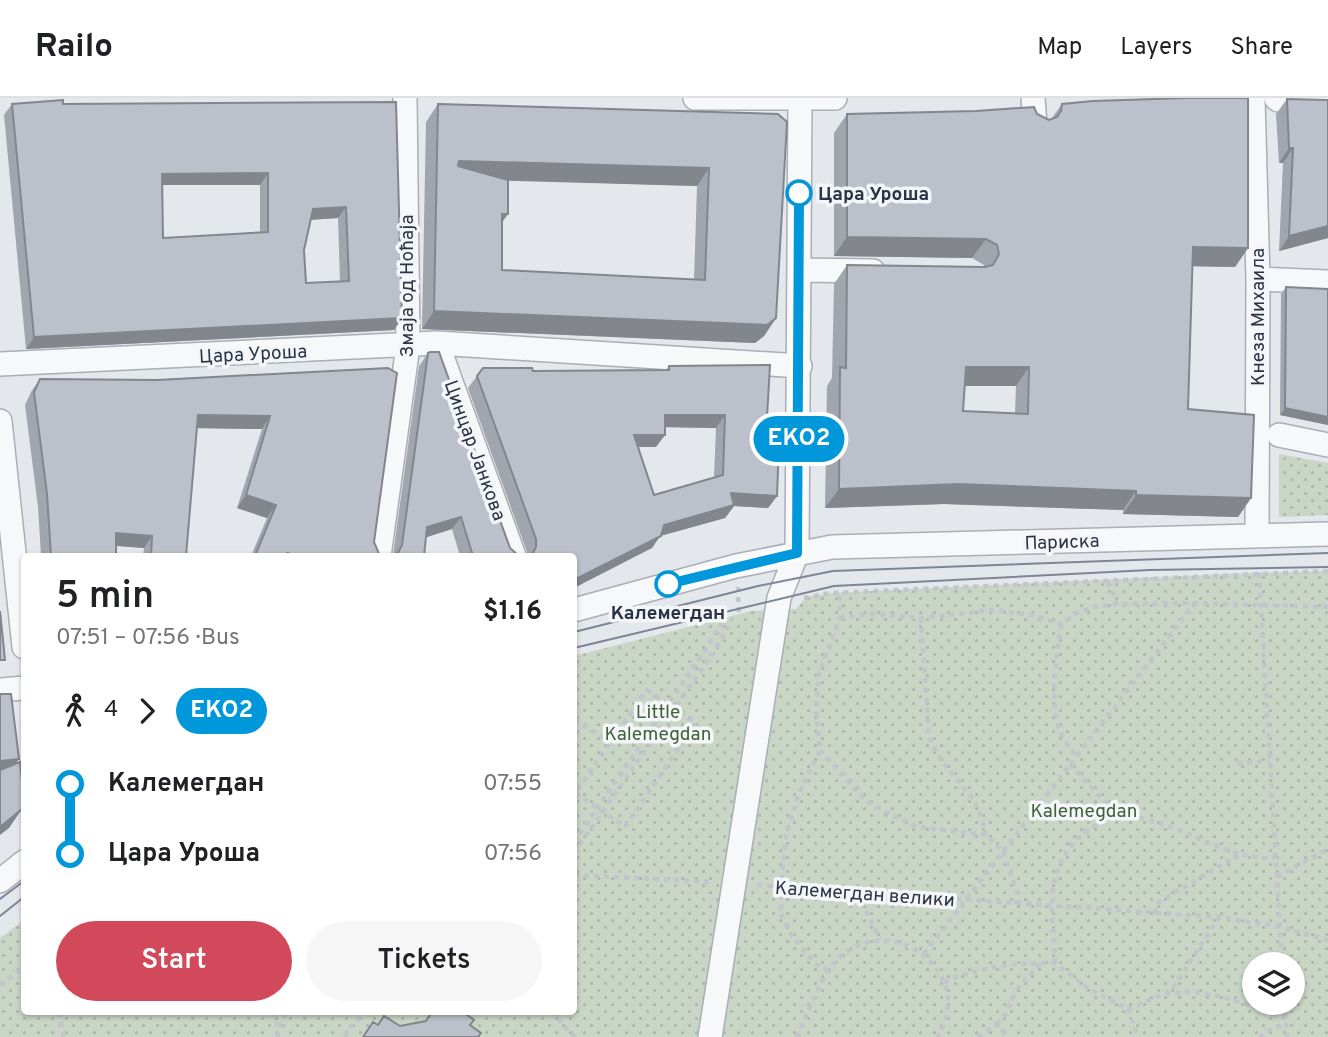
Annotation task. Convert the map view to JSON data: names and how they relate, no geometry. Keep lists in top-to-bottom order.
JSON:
{
  "streets": {
    "street": [
      "Змаја од Ноћаја",
      "Кнеза Михаила",
      "Цара Уроша",
      "Цинцар Јанкова",
      "Париска"
    ],
    "path": ["Калемегдан велики"]
  },
  "crossings": [
    ["Змаја од Ноћаја", "Цара Уроша"],
    ["Кнеза Михаила", "Париска"],
    ["Цара Уроша", "Цинцар Јанкова"]
  ],
  "parks": ["Little Kalemegdan", "Kalemegdan"],
  "places": ["Цара Уроша", "Калемегдан"],
  "lines": ["bus line EKO2"],
  "page": {
    "header": "Railo",
    "nav": ["Map", "Layers", "Share"],
    "on_map": "EKO2",
    "heading": ["5 min", "07:51 – 07:56 · Bus", "$1.16"],
    "legs": ["4", "EKO2"],
    "list": [
      {
        "name": "Калемегдан",
        "value": "07:55"
      },
      {
        "name": "Цара Уроша",
        "value": "07:56"
      }
    ],
    "buttons": ["Start", "Tickets"]
  }
}
